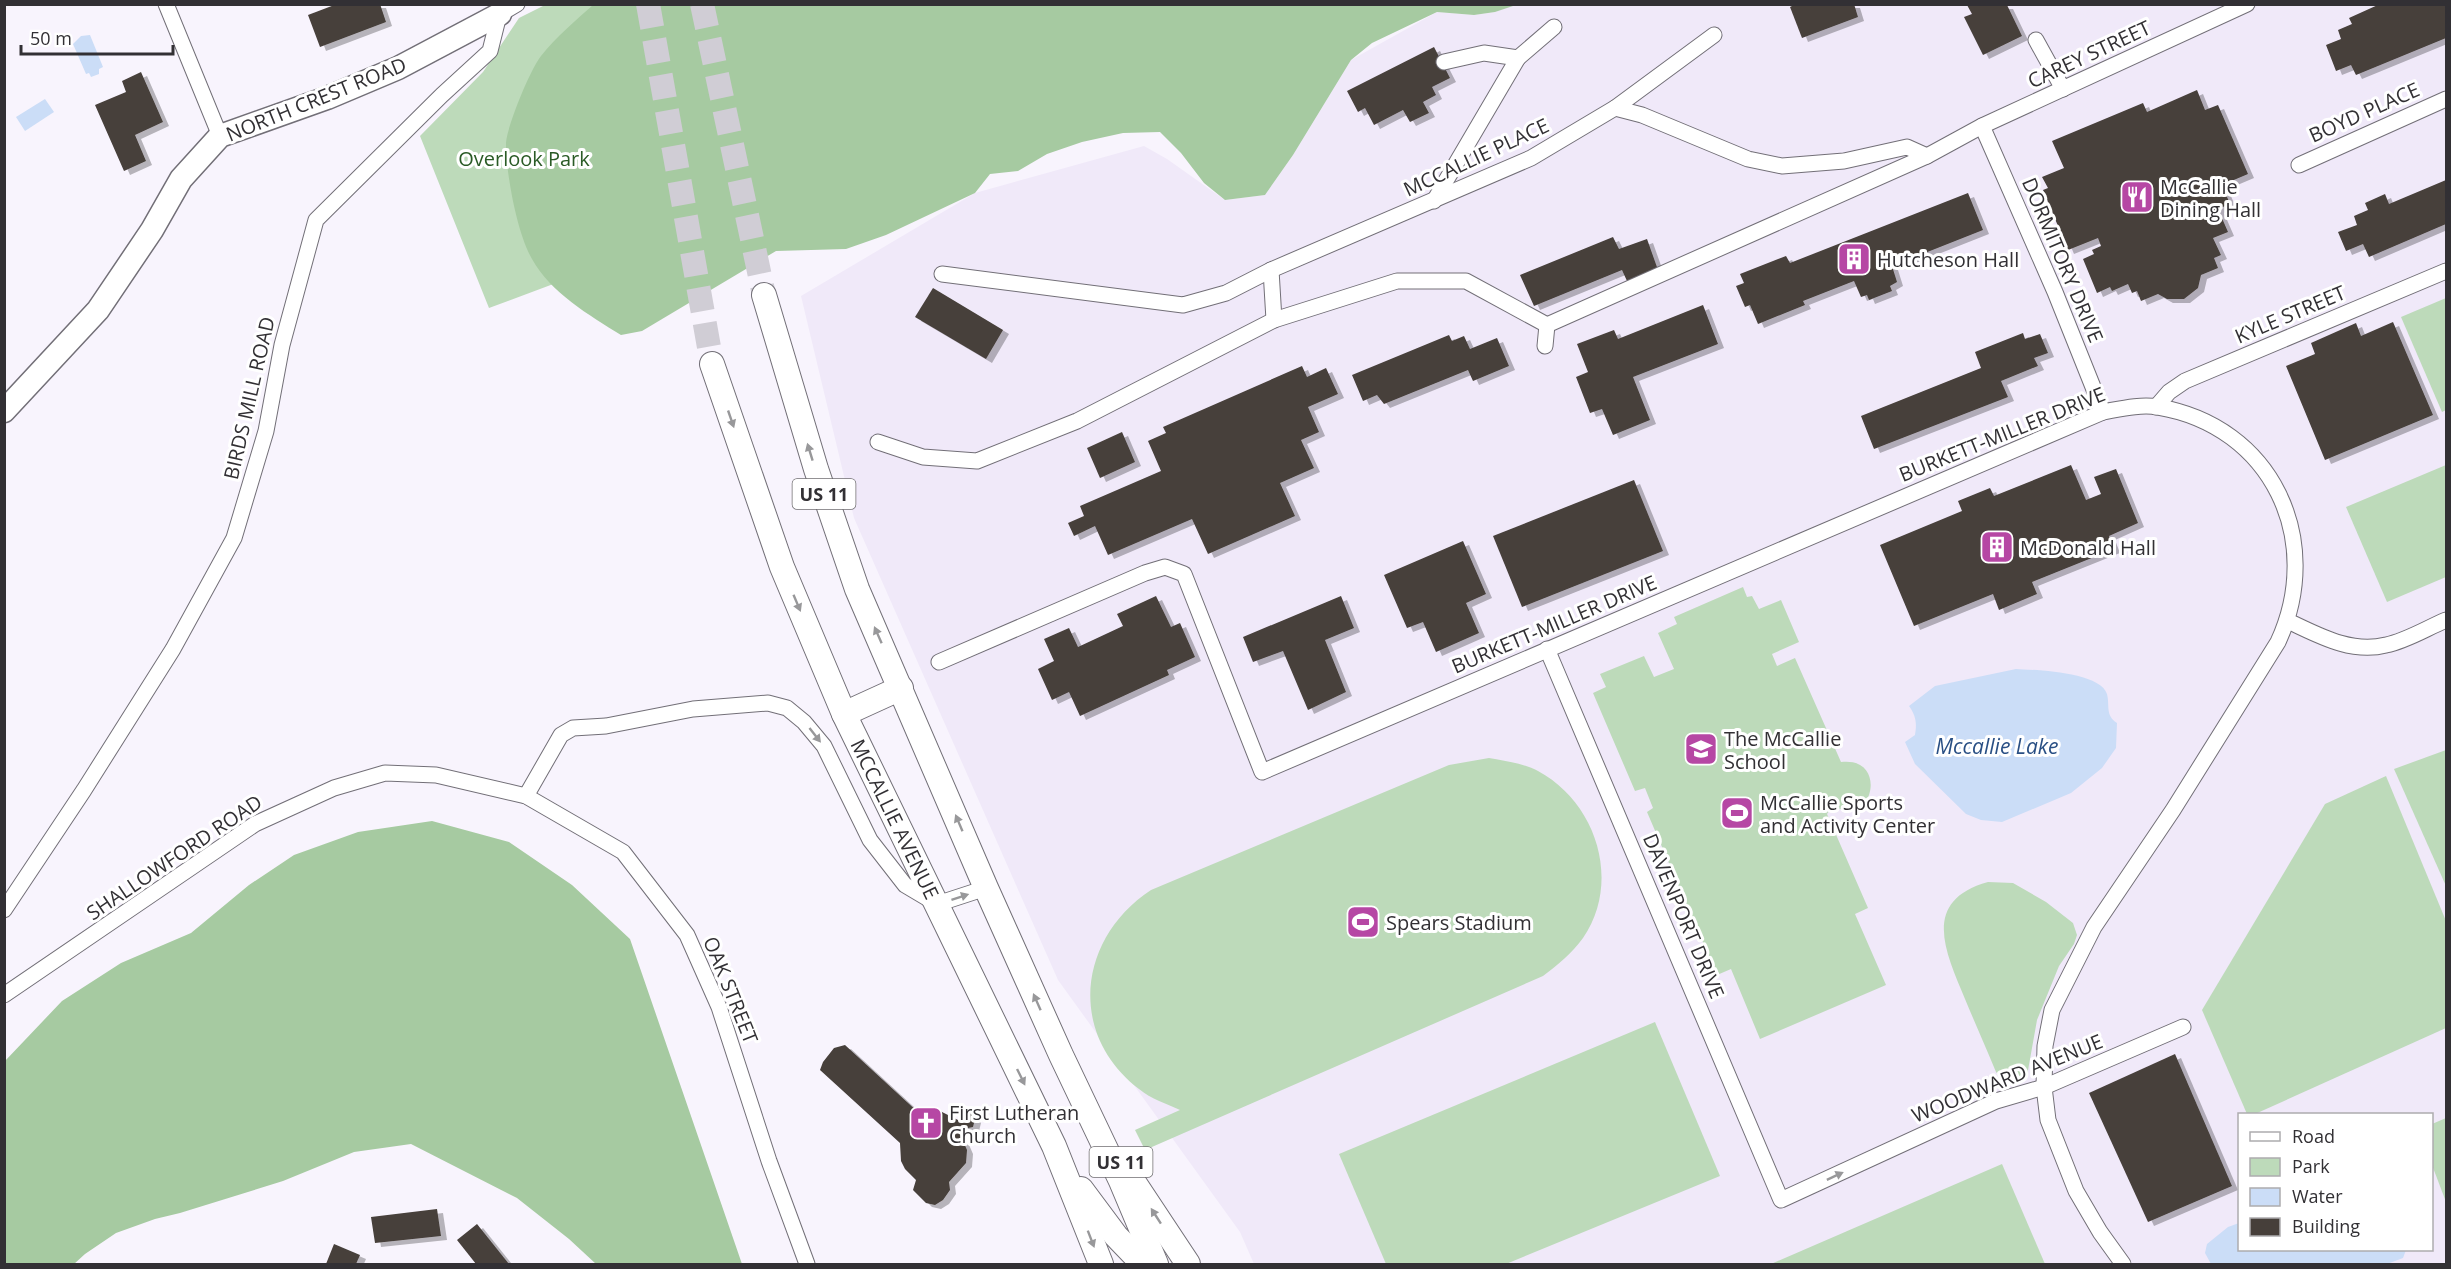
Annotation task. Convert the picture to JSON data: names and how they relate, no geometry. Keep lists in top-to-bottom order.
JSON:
{
  "streets": {
    "main road": ["US 11", "MCCALLIE AVENUE"],
    "street": [
      "CAREY STREET",
      "NORTH CREST ROAD",
      "BOYD PLACE",
      "MCCALLIE PLACE",
      "DORMITORY DRIVE",
      "KYLE STREET",
      "BIRDS MILL ROAD",
      "BURKETT-MILLER DRIVE",
      "SHALLOWFORD ROAD",
      "DAVENPORT DRIVE",
      "OAK STREET",
      "WOODWARD AVENUE"
    ]
  },
  "crossings": [
    ["CAREY STREET", "DORMITORY DRIVE"],
    ["NORTH CREST ROAD", "BIRDS MILL ROAD"],
    ["DORMITORY DRIVE", "BURKETT-MILLER DRIVE"],
    ["KYLE STREET", "BURKETT-MILLER DRIVE"],
    ["BURKETT-MILLER DRIVE", "DAVENPORT DRIVE"],
    ["BURKETT-MILLER DRIVE", "WOODWARD AVENUE"],
    ["SHALLOWFORD ROAD", "OAK STREET"],
    ["DAVENPORT DRIVE", "WOODWARD AVENUE"]
  ],
  "one_way": ["WOODWARD AVENUE"],
  "water": ["Mccallie Lake"],
  "parks": ["Overlook Park"],
  "places": {
    "restaurant": ["McCallie Dining Hall"],
    "building": ["Hutcheson Hall", "McDonald Hall"],
    "school or university": ["The McCallie School"],
    "sports": ["McCallie Sports and Activity Center", "Spears Stadium"],
    "church": ["First Lutheran Church"]
  },
  "legend": [
    "Road",
    "Park",
    "Water",
    "Building"
  ],
  "scale_bar": "50 m"
}
